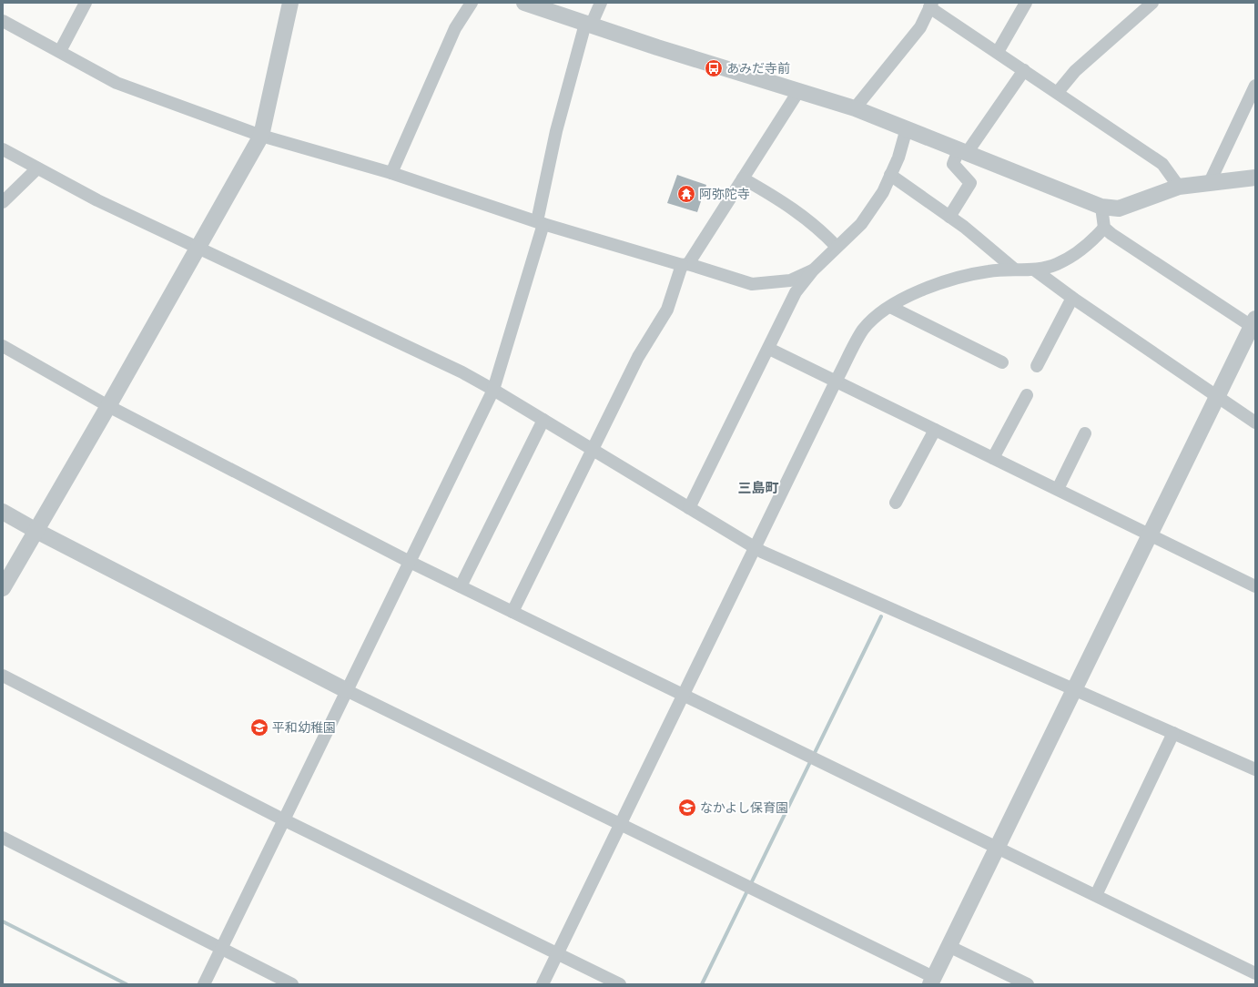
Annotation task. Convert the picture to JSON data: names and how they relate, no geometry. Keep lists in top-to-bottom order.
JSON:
{
  "districts": ["三島町"],
  "places": {
    "bus stop": ["あみだ寺前"],
    "temple": ["阿弥陀寺"],
    "school or university": ["平和幼稚園", "なかよし保育園"]
  }
}
